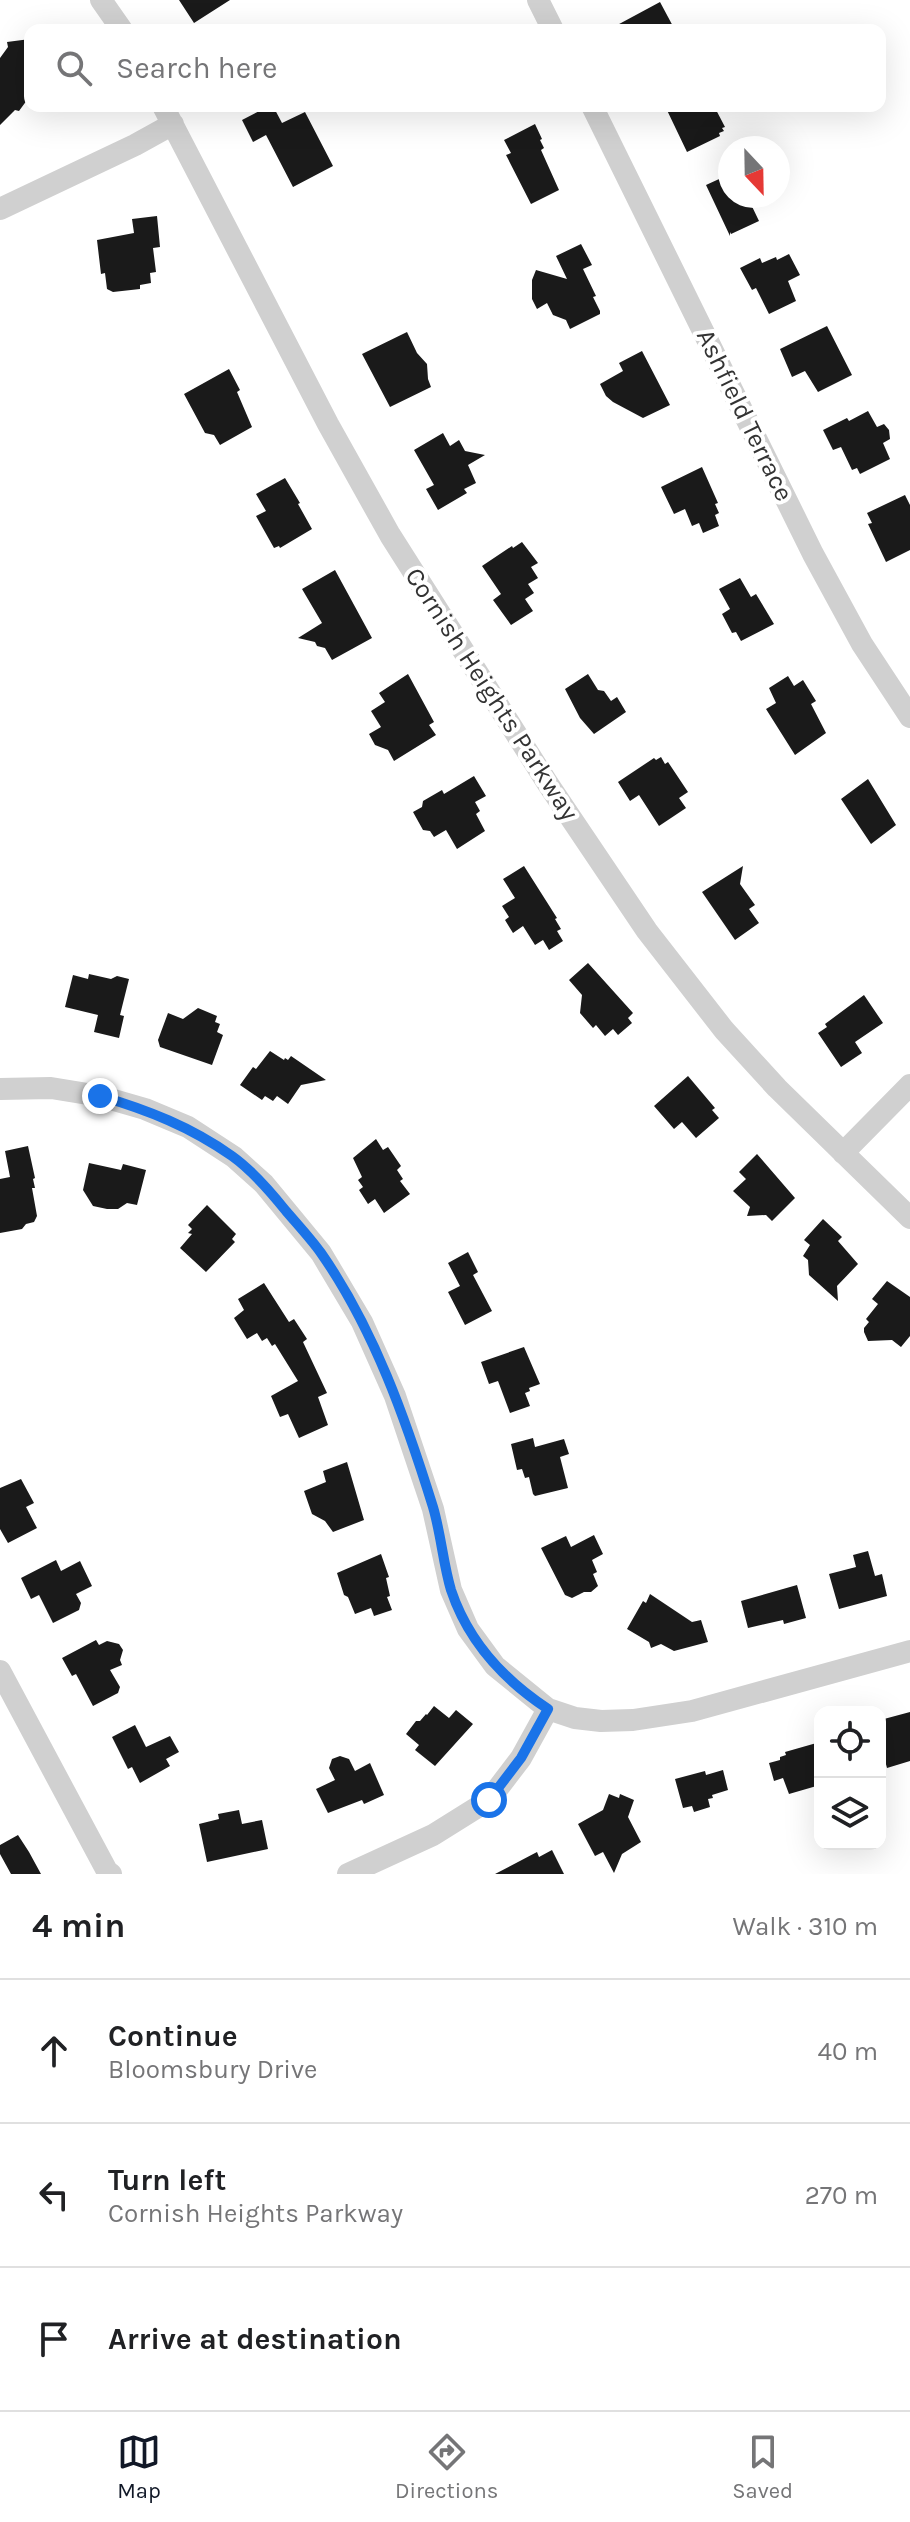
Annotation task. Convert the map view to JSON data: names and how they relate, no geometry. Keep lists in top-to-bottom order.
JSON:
{
  "streets": {
    "street": ["Ashfield Terrace", "Cornish Heights Parkway"]
  },
  "north": "bottom",
  "page": {
    "search": "Search here",
    "heading": ["4 min", "Walk · 310 m"],
    "list": [
      ["Continue", "Bloomsbury Drive", "40 m"],
      ["Turn left", "Cornish Heights Parkway", "270 m"],
      "Arrive at destination"
    ],
    "nav": ["Map", "Directions", "Saved"]
  }
}
